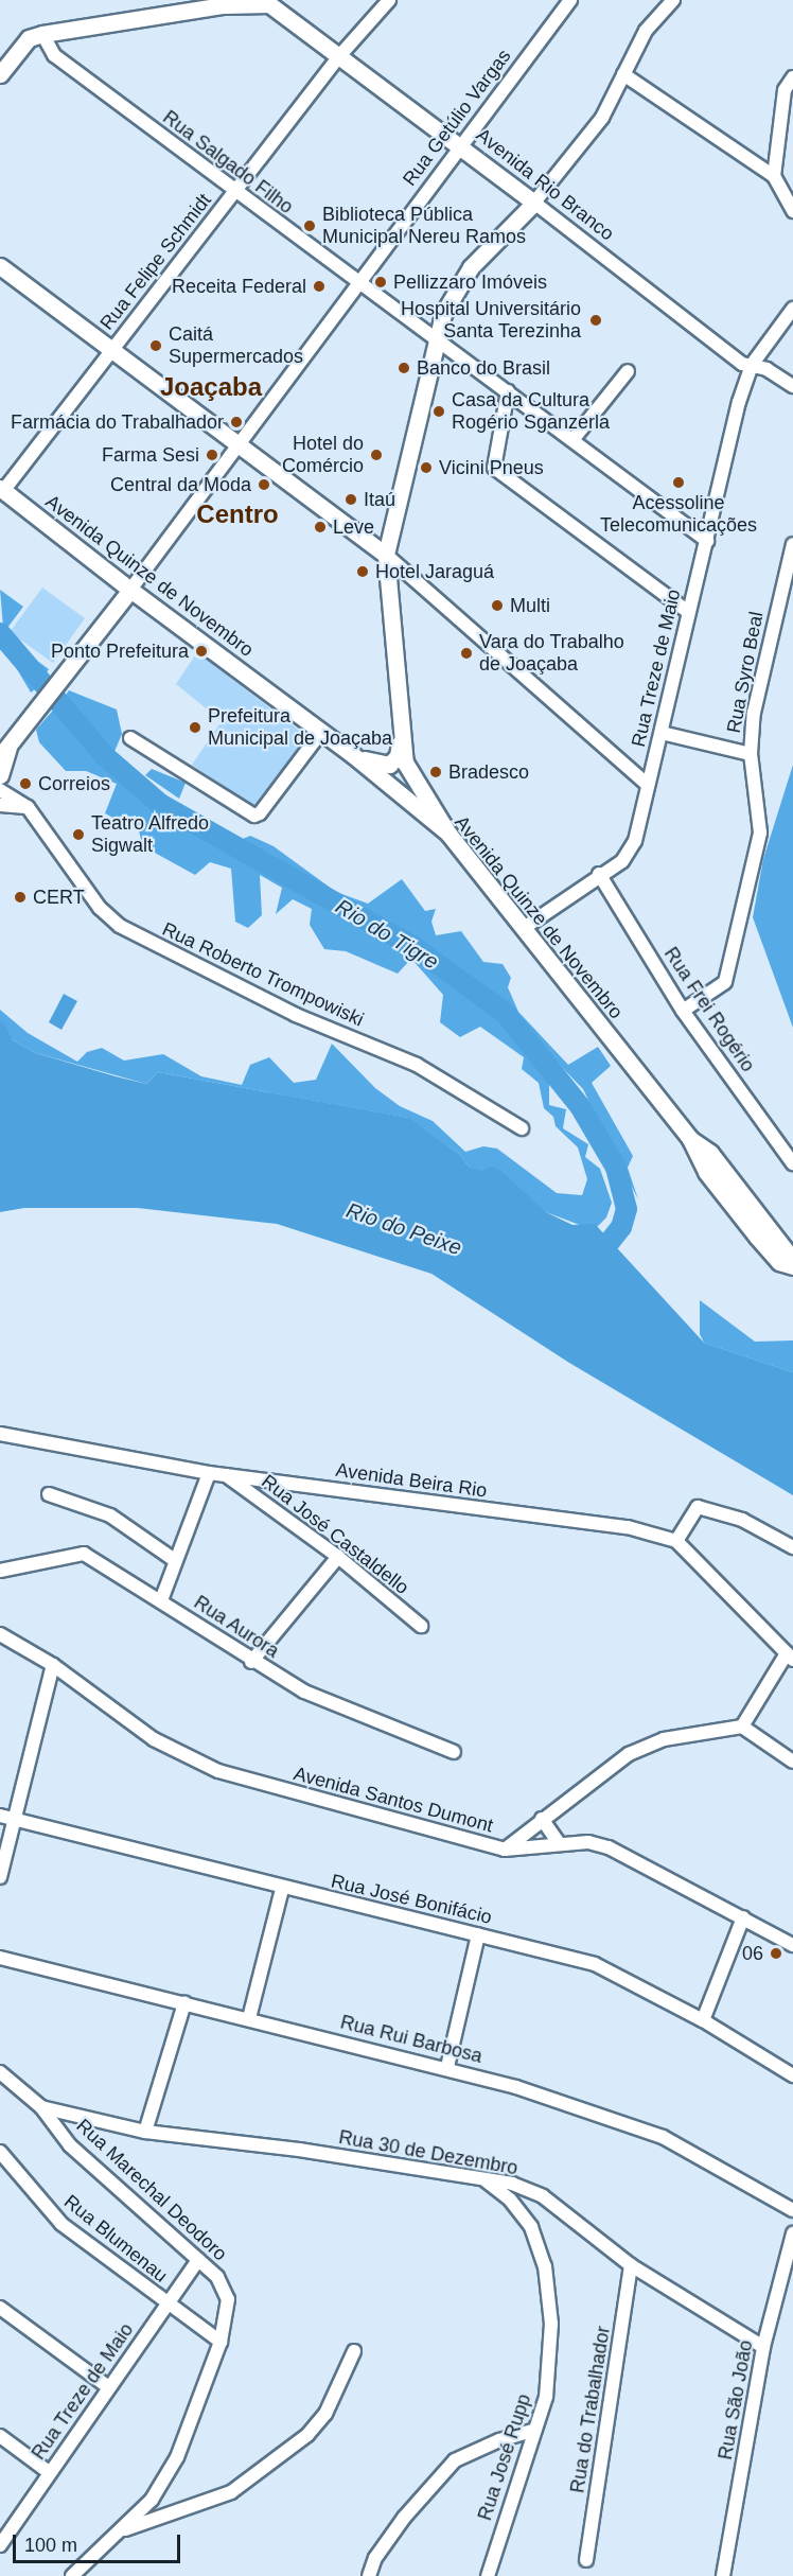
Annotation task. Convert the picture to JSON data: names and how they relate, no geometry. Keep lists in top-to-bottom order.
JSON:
{
  "streets": {
    "main road": ["Rua Getúlio Vargas", "Avenida Rio Branco", "Avenida Quinze de Novembro"],
    "street": [
      "Rua Salgado Filho",
      "Rua Felipe Schmidt",
      "Rua Treze de Maio",
      "Rua Syro Beal",
      "Rua Roberto Trompowiski",
      "Rua Frei Rogério",
      "Avenida Beira Rio",
      "Rua José Castaldello",
      "Rua Aurora",
      "Avenida Santos Dumont",
      "Rua José Bonifácio",
      "Rua Rui Barbosa",
      "Rua 30 de Dezembro",
      "Rua Marechal Deodoro",
      "Rua Blumenau",
      "Rua São João",
      "Rua do Trabalhador",
      "Rua José Rupp"
    ]
  },
  "crossings": [
    ["Rua Getúlio Vargas", "Rua Salgado Filho"],
    ["Rua Getúlio Vargas", "Avenida Rio Branco"],
    ["Rua Getúlio Vargas", "Avenida Quinze de Novembro"],
    ["Rua Salgado Filho", "Avenida Rio Branco"],
    ["Rua Salgado Filho", "Rua Felipe Schmidt"],
    ["Rua Salgado Filho", "Rua Treze de Maio"],
    ["Avenida Rio Branco", "Rua Felipe Schmidt"],
    ["Avenida Rio Branco", "Rua Treze de Maio"],
    ["Rua Felipe Schmidt", "Avenida Quinze de Novembro"],
    ["Avenida Quinze de Novembro", "Rua Treze de Maio"],
    ["Rua Treze de Maio", "Rua Frei Rogério"],
    ["Rua Treze de Maio", "Rua Marechal Deodoro"],
    ["Rua Treze de Maio", "Rua Blumenau"],
    ["Rua Syro Beal", "Rua Frei Rogério"],
    ["Avenida Beira Rio", "Rua José Castaldello"],
    ["Rua 30 de Dezembro", "Rua Marechal Deodoro"],
    ["Rua 30 de Dezembro", "Rua São João"],
    ["Rua 30 de Dezembro", "Rua do Trabalhador"],
    ["Rua 30 de Dezembro", "Rua José Rupp"],
    ["Rua Marechal Deodoro", "Rua Blumenau"]
  ],
  "districts": ["Joaçaba", "Centro"],
  "water": ["Rio do Tigre", "Rio do Peixe"],
  "places": [
    "Biblioteca Pública Municipal Nereu Ramos",
    "Pellizzaro Imóveis",
    "Receita Federal",
    "Hospital Universitário Santa Terezinha",
    "Caitá Supermercados",
    "Banco do Brasil",
    "Casa da Cultura Rogério Sganzerla",
    "Farmácia do Trabalhador",
    "Farma Sesi",
    "Hotel do Comércio",
    "Vicini Pneus",
    "Acessoline Telecomunicações",
    "Central da Moda",
    "Itaú",
    "Leve",
    "Hotel Jaraguá",
    "Multi",
    "Ponto Prefeitura",
    "Vara do Trabalho de Joaçaba",
    "Prefeitura Municipal de Joaçaba",
    "Bradesco",
    "Correios",
    "Teatro Alfredo Sigwalt",
    "CERT",
    "06"
  ],
  "scale_bar": "100 m"
}
